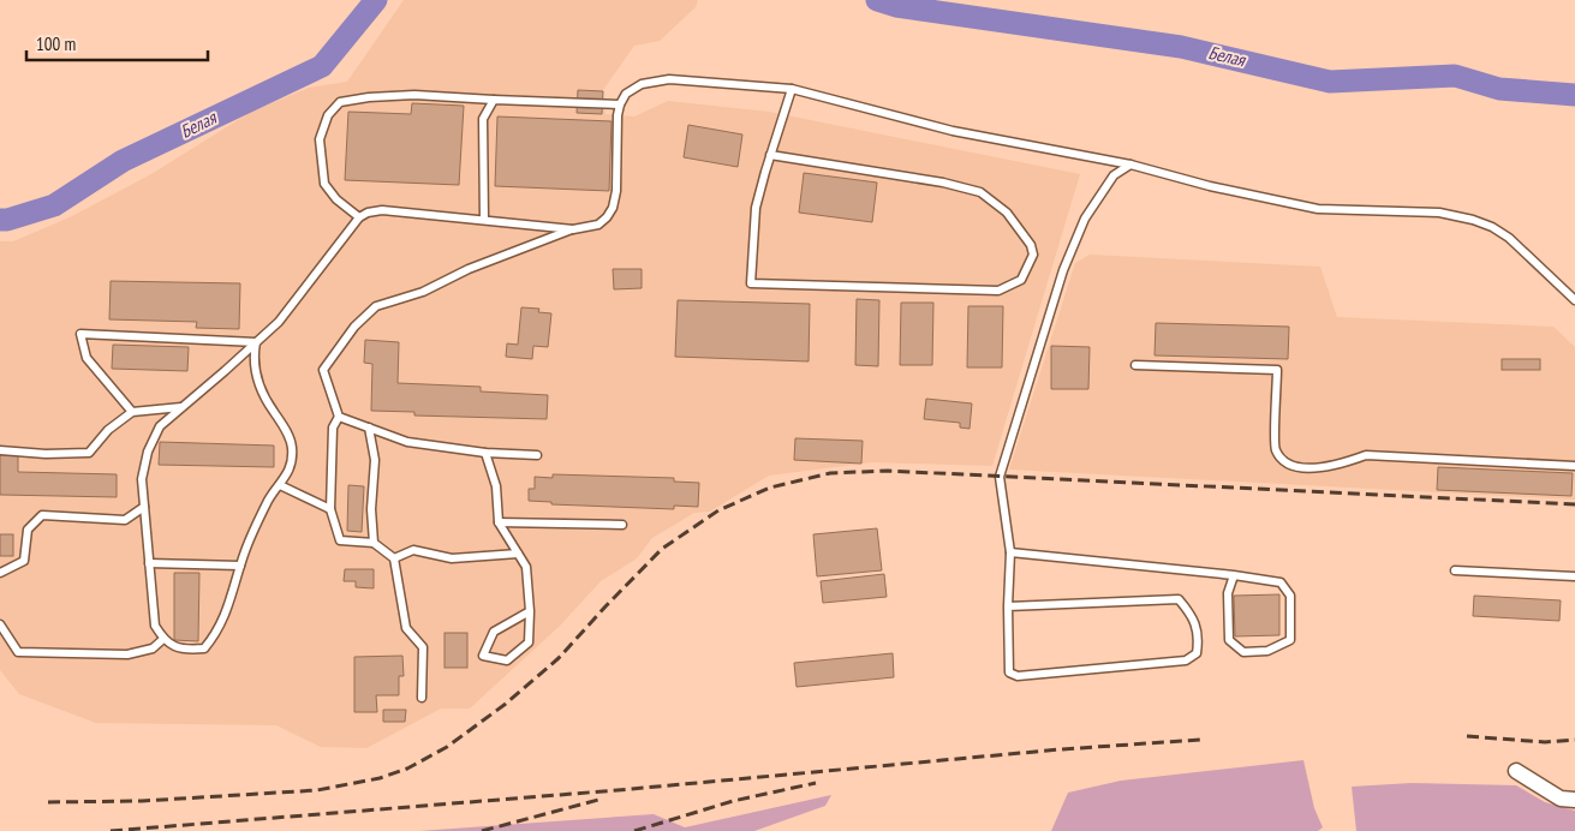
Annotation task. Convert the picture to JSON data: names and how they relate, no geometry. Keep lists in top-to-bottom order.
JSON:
{
  "water": ["Белая"],
  "scale_bar": "100 m"
}
